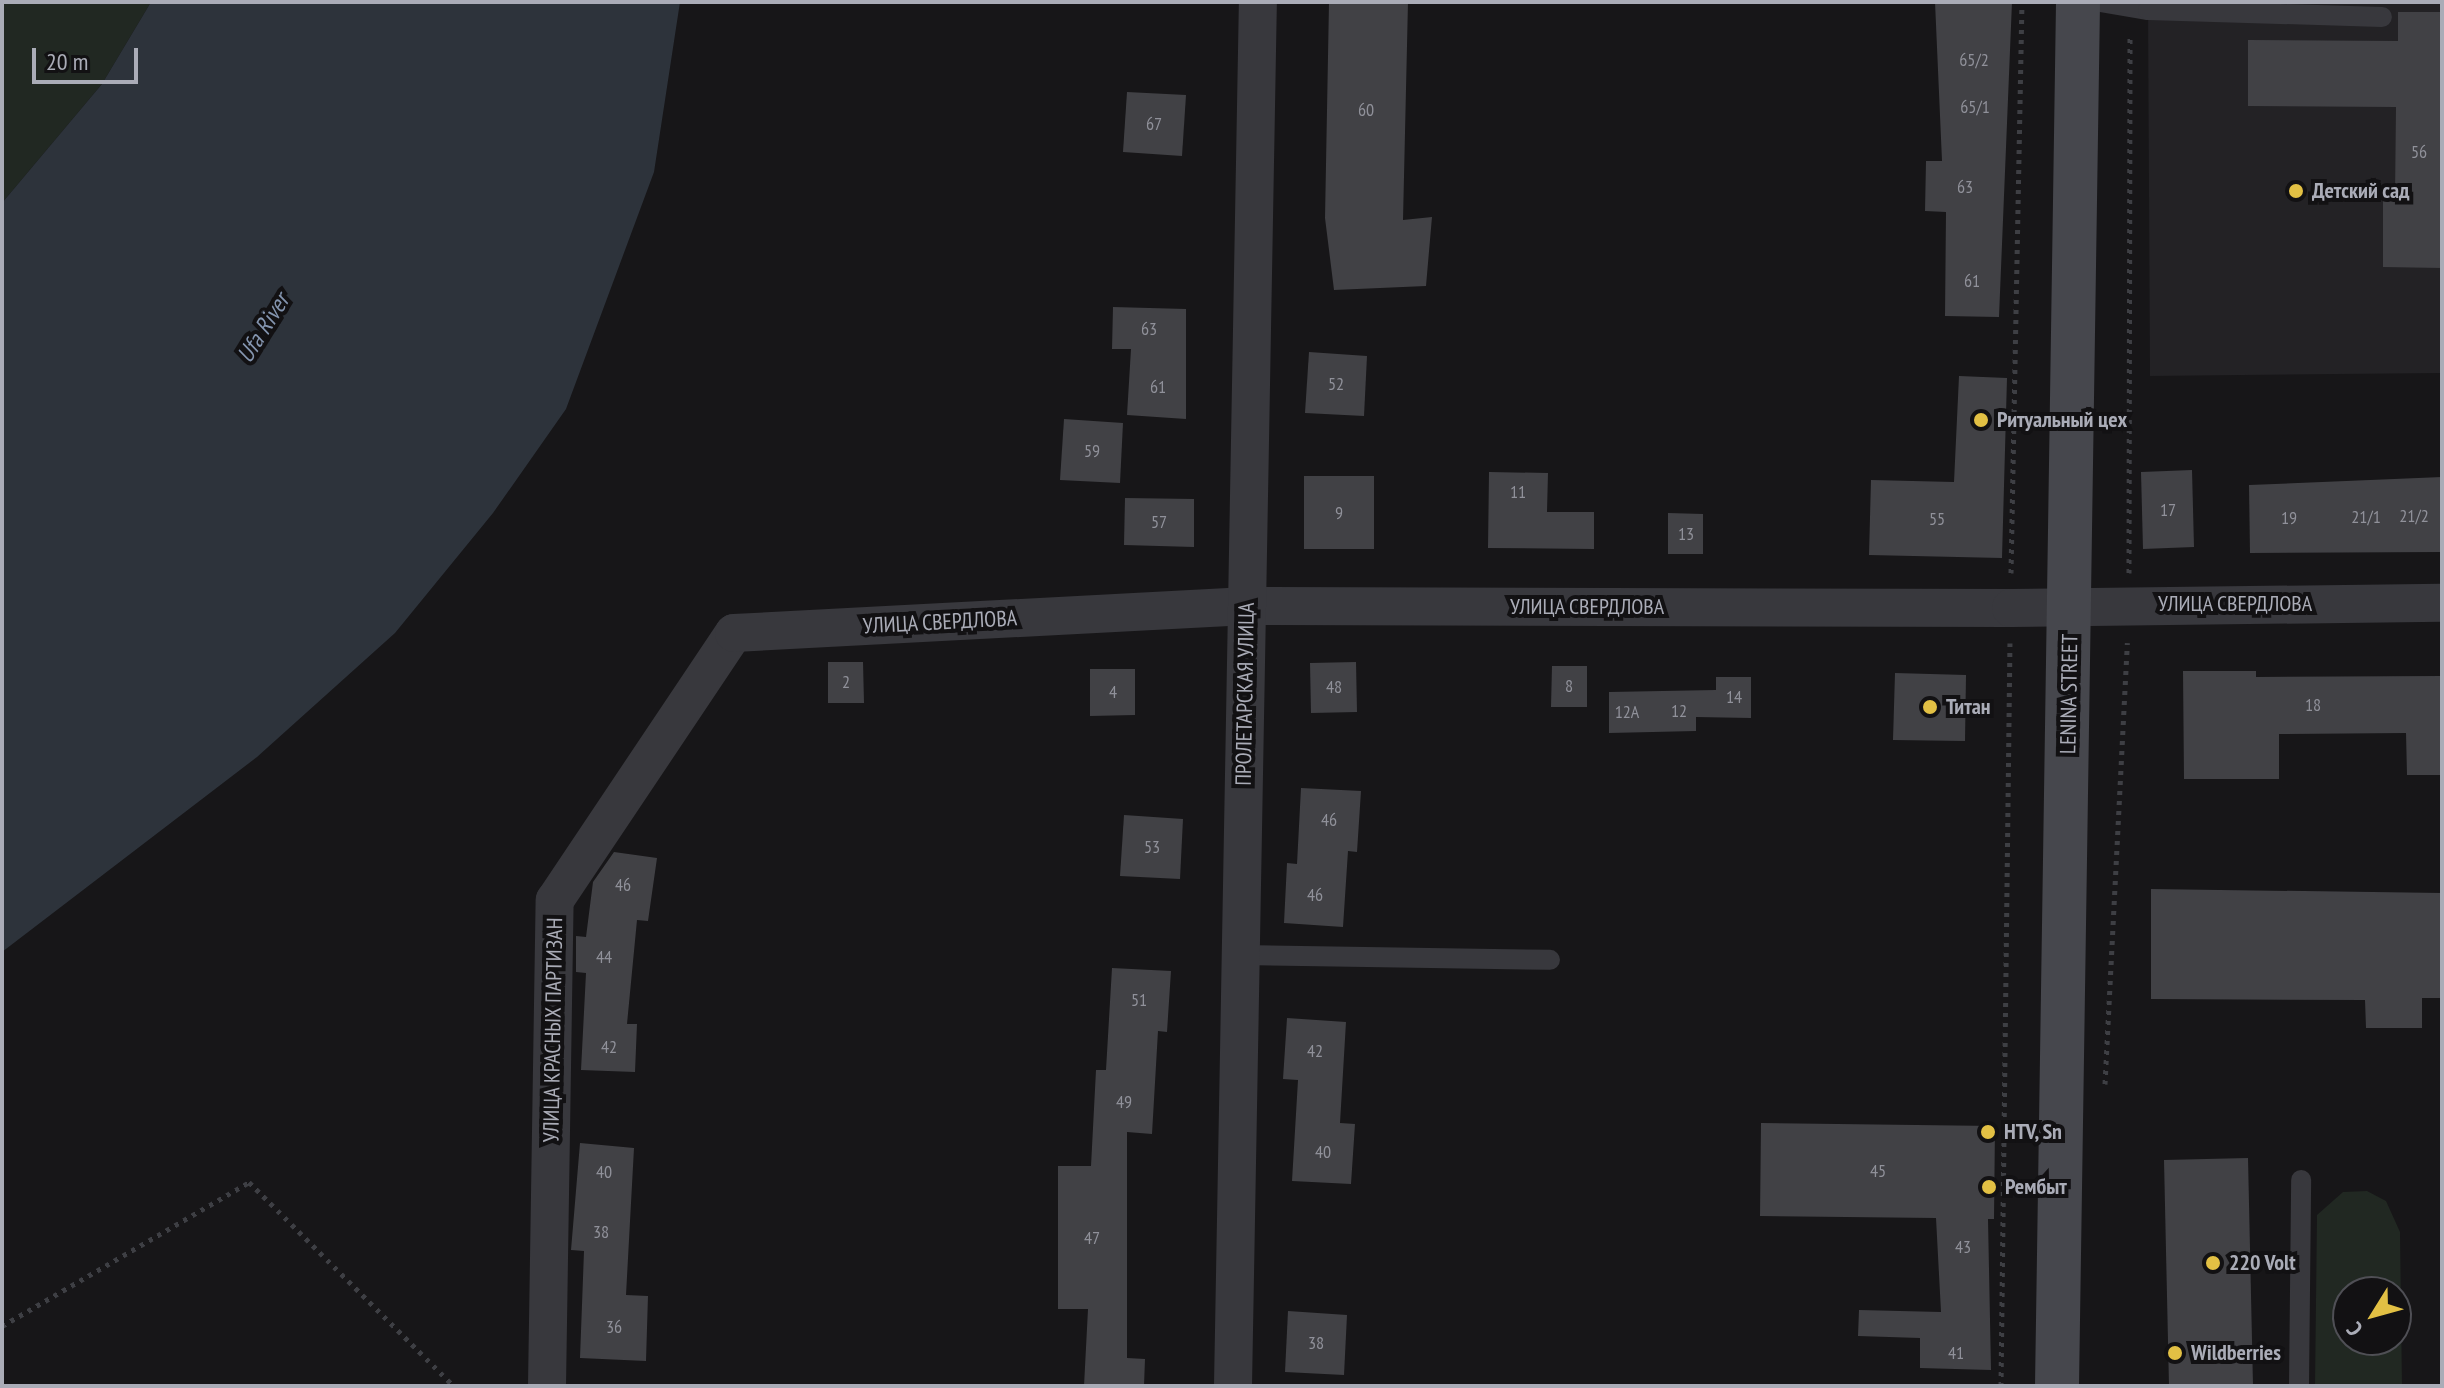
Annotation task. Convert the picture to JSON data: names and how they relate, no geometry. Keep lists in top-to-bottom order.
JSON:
{
  "streets": {
    "main road": ["LENINA STREET"],
    "street": ["УЛИЦА СВЕРДЛОВА", "ПРОЛЕТАРСКАЯ УЛИЦА", "УЛИЦА КРАСНЫХ ПАРТИЗАН"]
  },
  "crossings": [
    ["УЛИЦА СВЕРДЛОВА", "ПРОЛЕТАРСКАЯ УЛИЦА"],
    ["УЛИЦА СВЕРДЛОВА", "LENINA STREET"],
    ["УЛИЦА СВЕРДЛОВА", "УЛИЦА КРАСНЫХ ПАРТИЗАН"]
  ],
  "water": ["Ufa River"],
  "places": [
    "Детский сад",
    "Ритуальный цех",
    "Титан",
    "HTV, Sn",
    "Рембыт",
    "220 Volt",
    "Wildberries"
  ],
  "house_numbers": [
    "65/2",
    "65/1",
    "60",
    "67",
    "56",
    "63",
    "61",
    "63",
    "52",
    "61",
    "59",
    "11",
    "17",
    "9",
    "21/2",
    "21/1",
    "19",
    "55",
    "57",
    "13",
    "2",
    "8",
    "48",
    "4",
    "14",
    "18",
    "12",
    "12А",
    "46",
    "53",
    "46",
    "46",
    "44",
    "51",
    "42",
    "42",
    "49",
    "40",
    "45",
    "40",
    "38",
    "47",
    "43",
    "36",
    "38",
    "41"
  ],
  "scale_bar": "20 m",
  "north": "bottom left"
}
